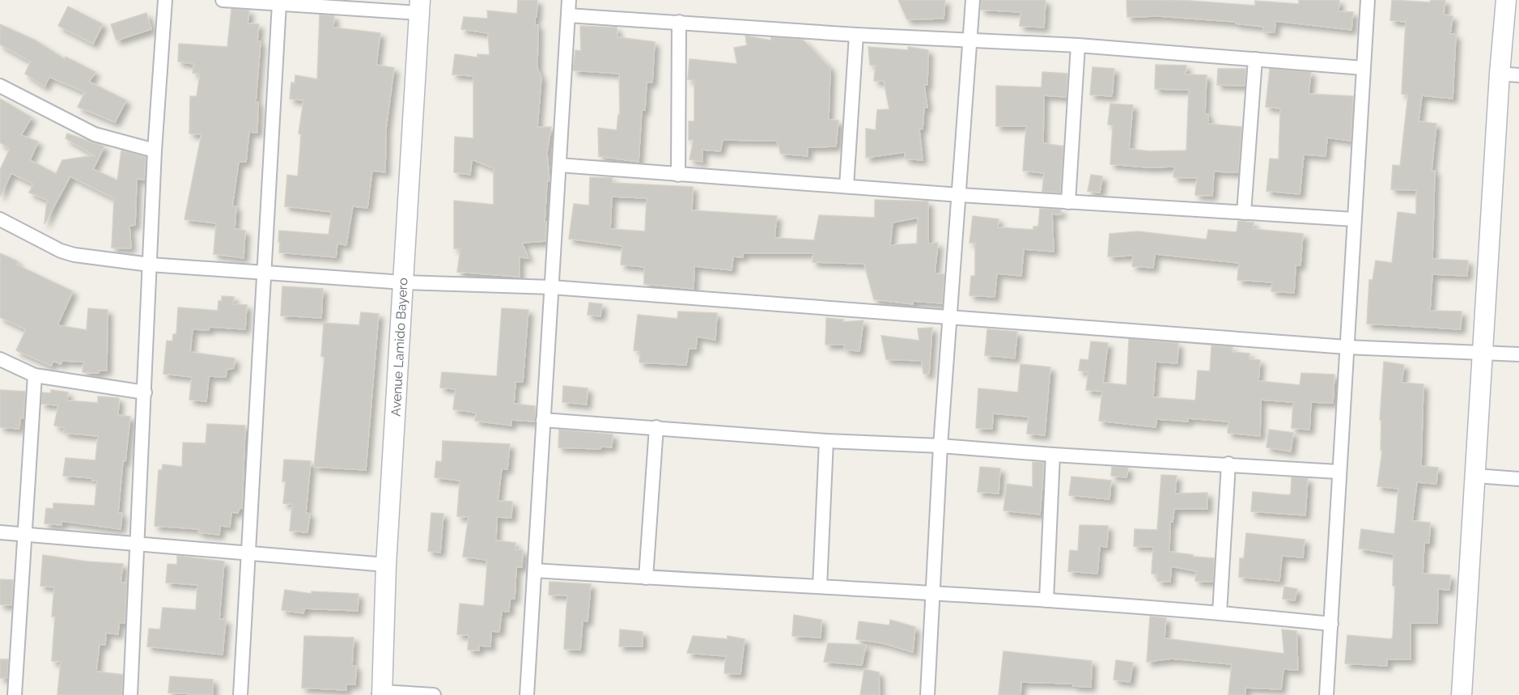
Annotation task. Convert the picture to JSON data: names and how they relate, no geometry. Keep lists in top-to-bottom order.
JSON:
{
  "streets": {
    "street": ["Avenue Lamido Bayero"]
  }
}
